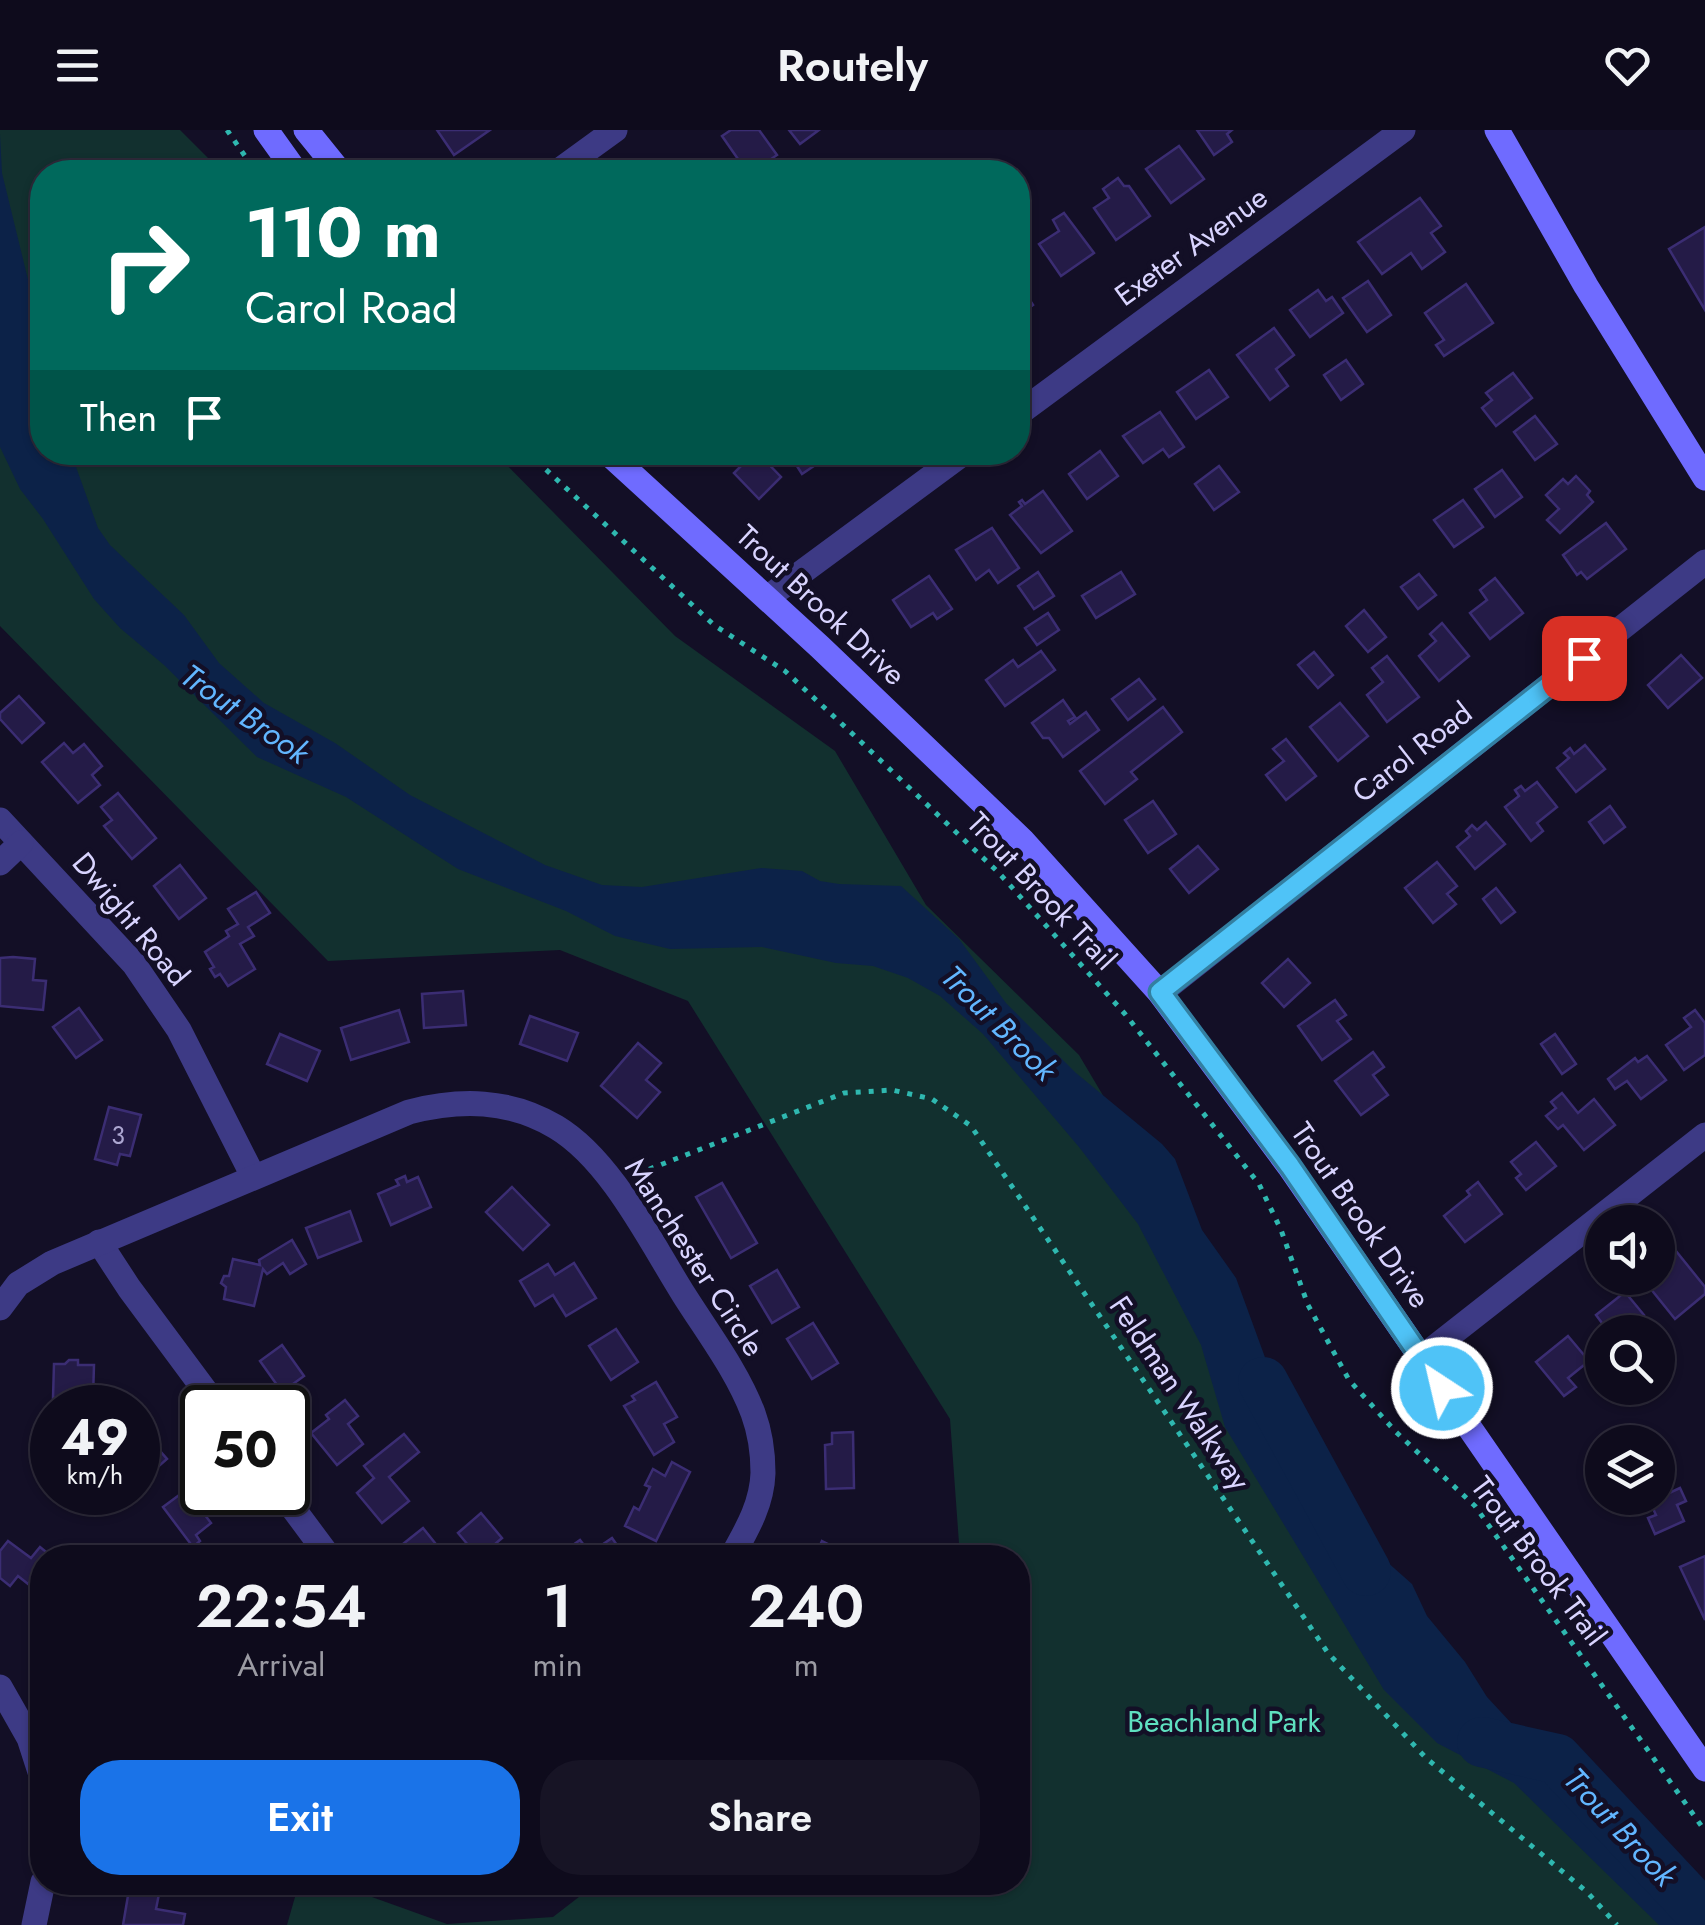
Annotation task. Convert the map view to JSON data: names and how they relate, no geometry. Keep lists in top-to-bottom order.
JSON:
{
  "streets": {
    "main road": ["Trout Brook Drive"],
    "street": [
      "Exeter Avenue",
      "Carol Road",
      "Dwight Road",
      "Manchester Circle"
    ],
    "path": ["Trout Brook Trail", "Feldman Walkway"]
  },
  "crossings": [
    ["Trout Brook Drive", "Carol Road"],
    ["Dwight Road", "Manchester Circle"]
  ],
  "water": ["Trout Brook"],
  "parks": ["Beachland Park"],
  "house_numbers": ["3"],
  "page": {
    "header": "Routely",
    "turn": ["110 m", "Carol Road"],
    "then": "Then",
    "speed": "49 km/h",
    "limit": "50",
    "eta": [
      "22:54",
      "Arrival",
      "1",
      "min",
      "240",
      "m"
    ],
    "buttons": ["Exit", "Share"]
  }
}
